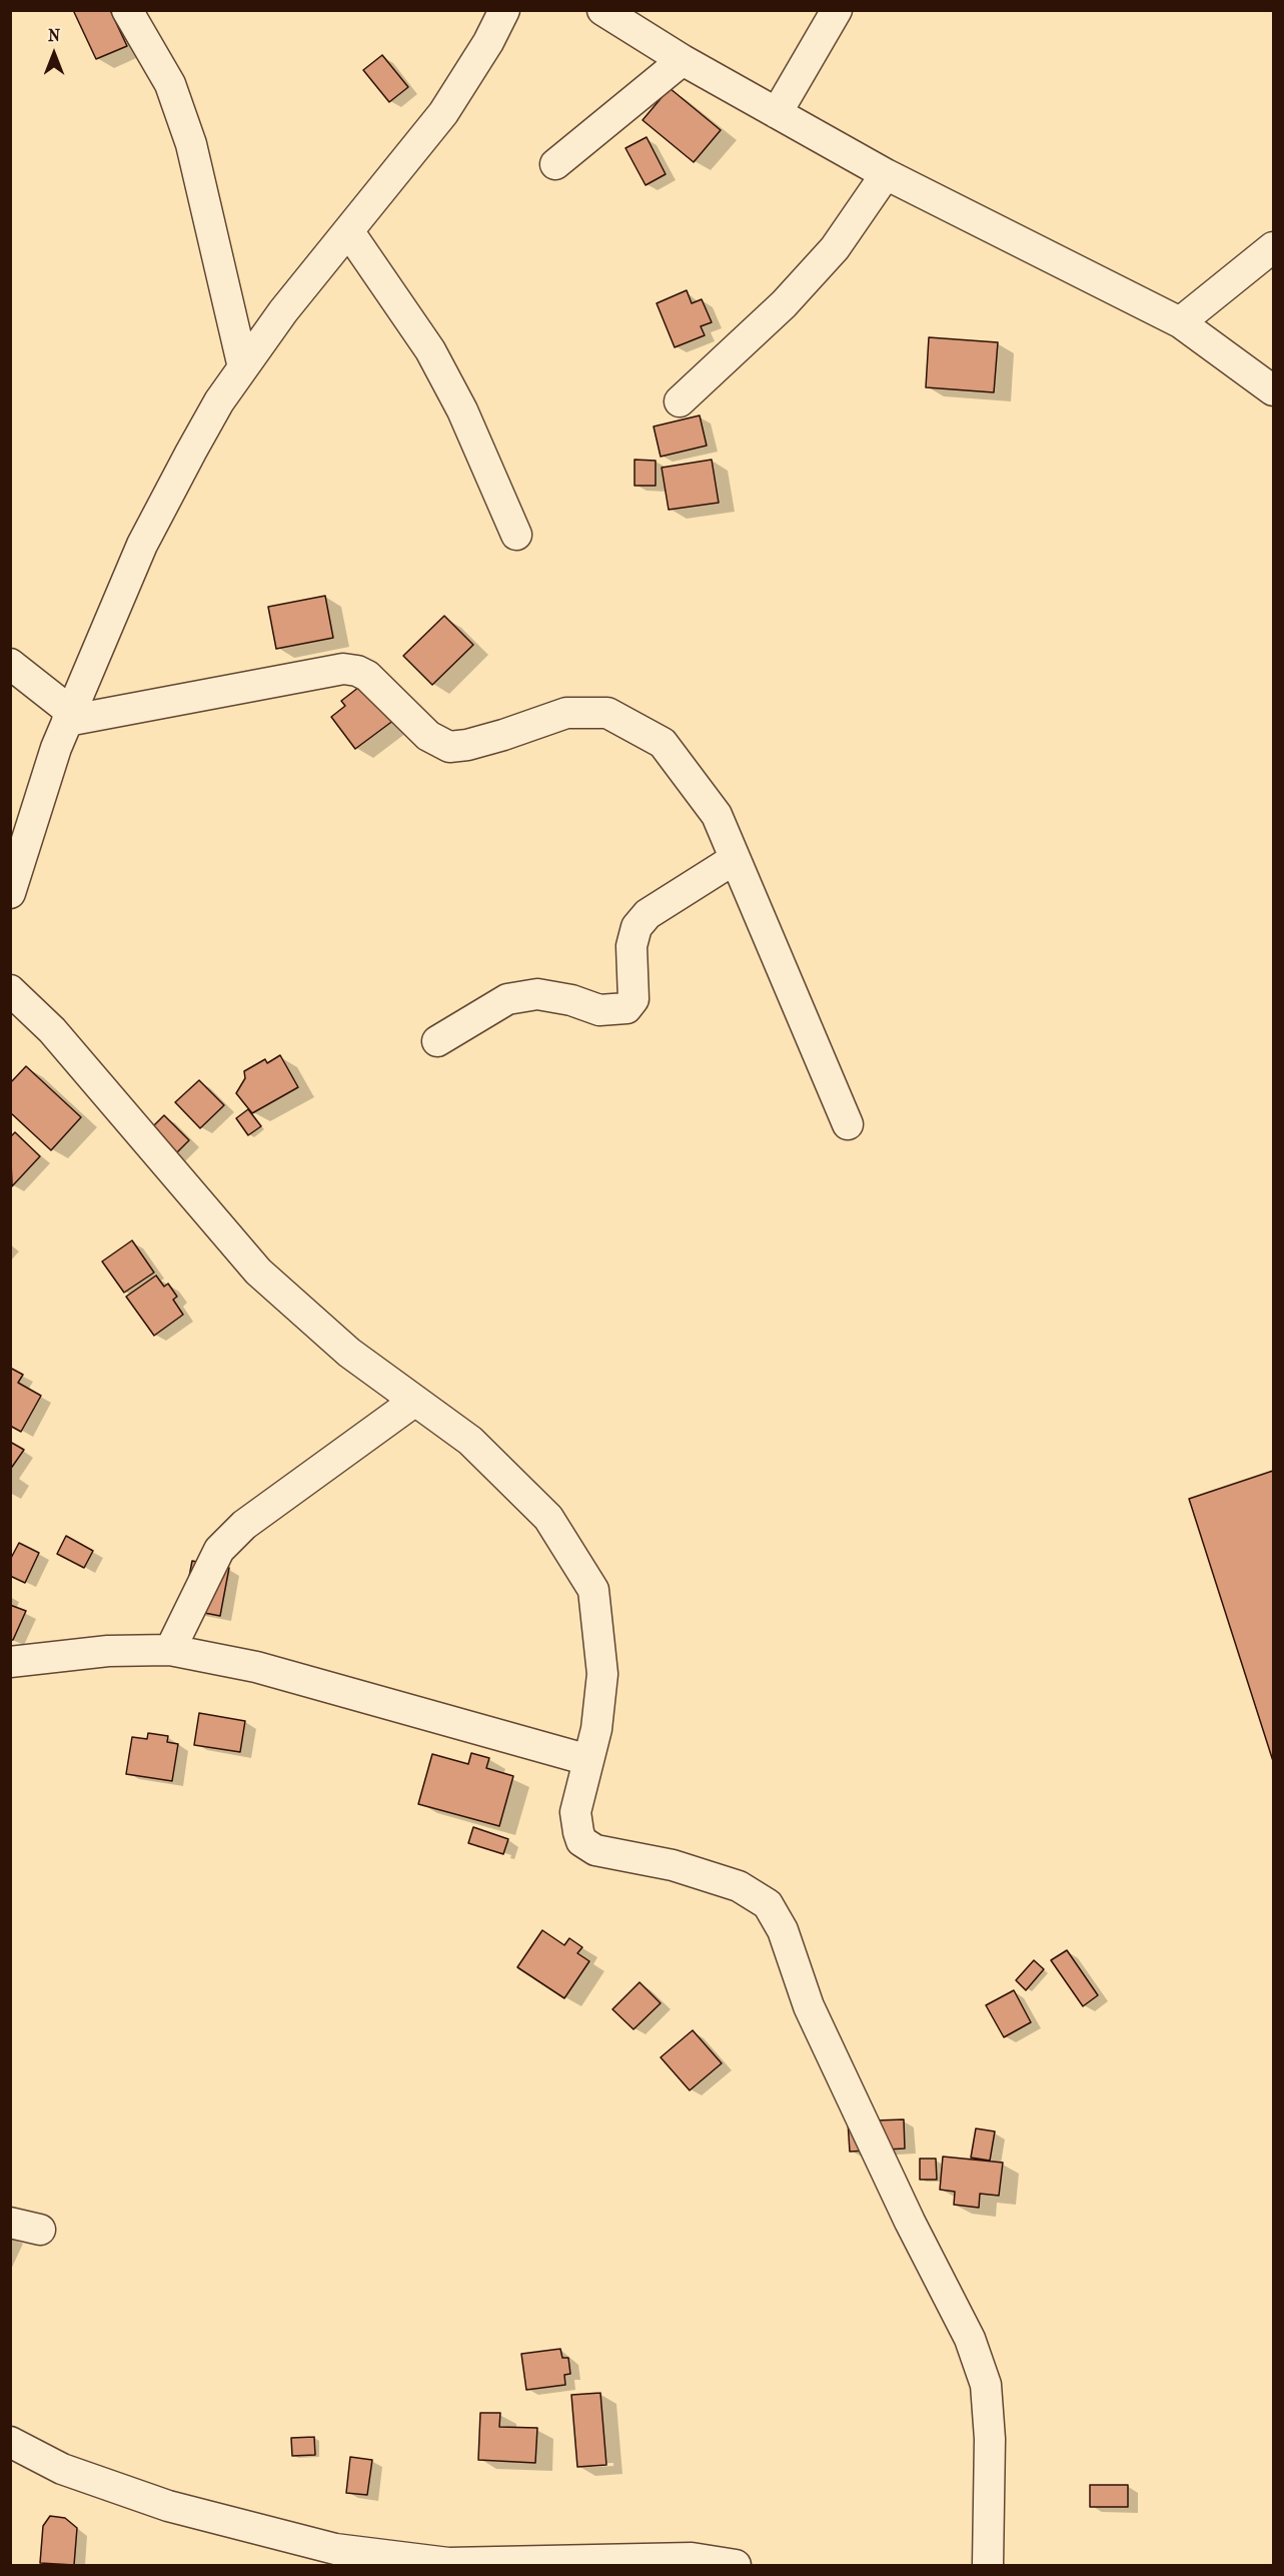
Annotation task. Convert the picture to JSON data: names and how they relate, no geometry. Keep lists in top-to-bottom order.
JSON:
{
  "north": "top"
}
